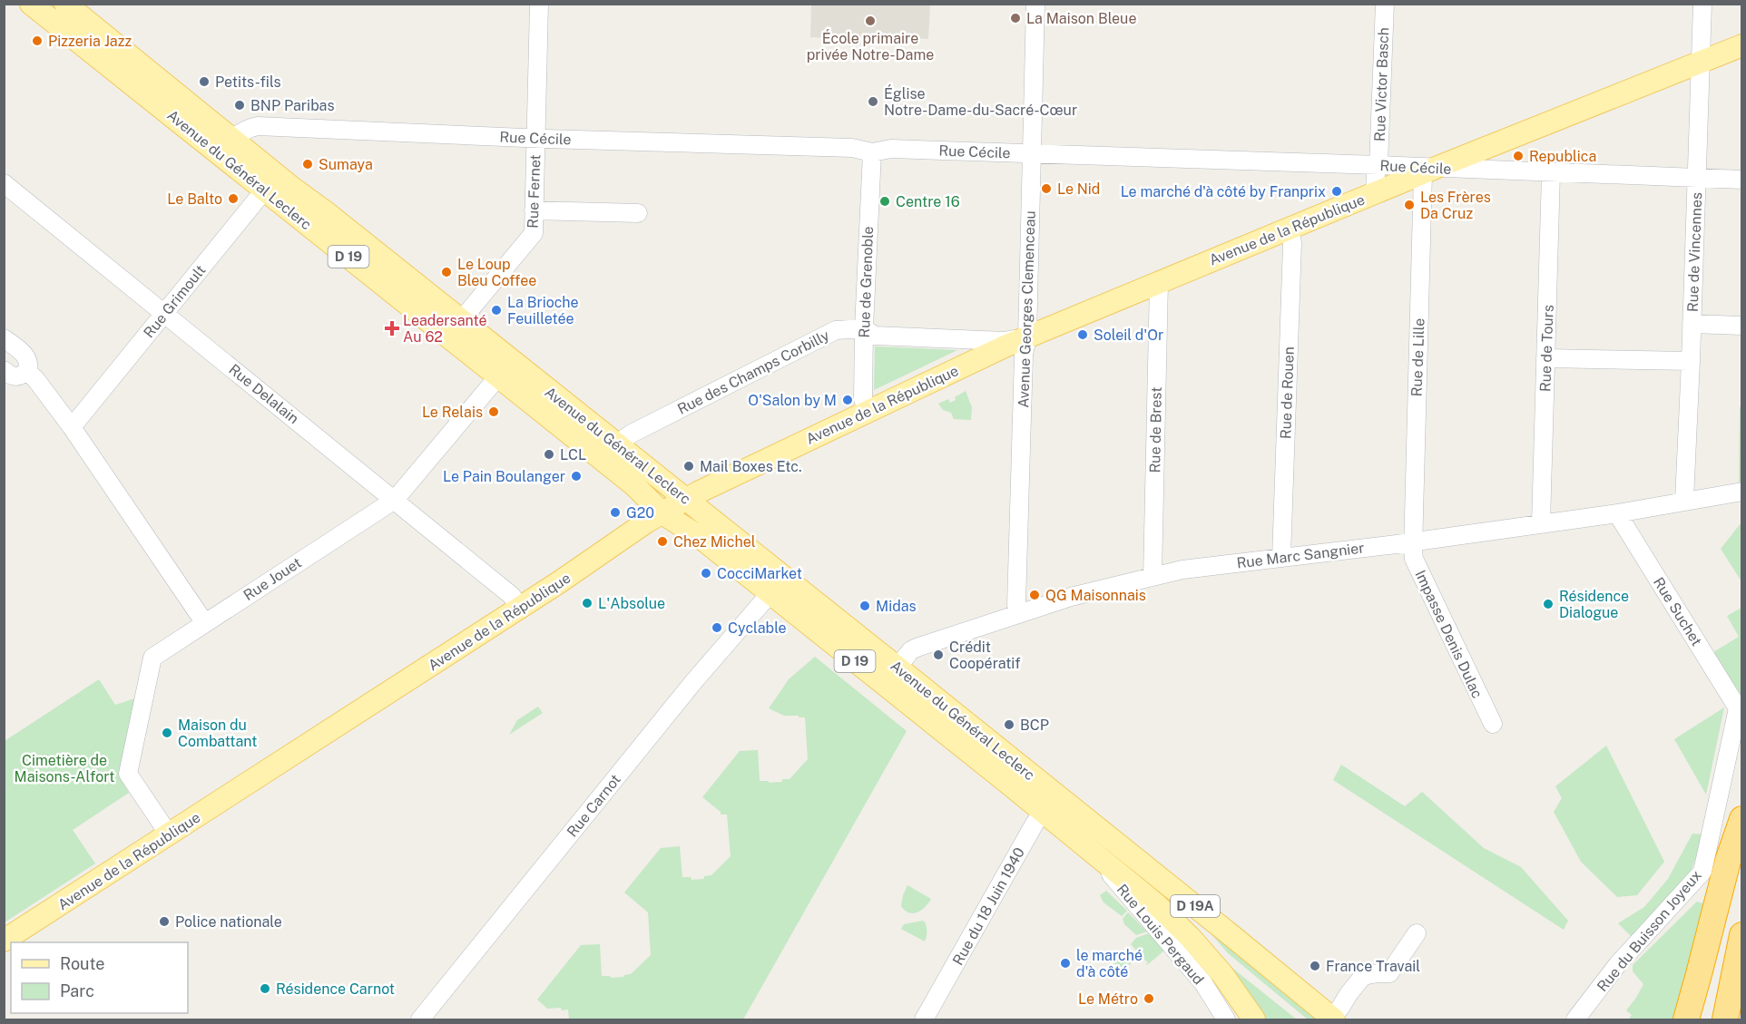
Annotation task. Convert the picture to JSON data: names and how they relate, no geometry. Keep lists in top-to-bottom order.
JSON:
{
  "streets": {
    "main road": [
      "Avenue du Général Leclerc",
      "Avenue de la République",
      "D 19",
      "D 19A"
    ],
    "street": [
      "Rue Victor Basch",
      "Rue Cécile",
      "Rue Fernet",
      "Rue de Vincennes",
      "Rue de Grenoble",
      "Rue Grimoult",
      "Avenue Georges Clemenceau",
      "Rue de Tours",
      "Rue de Lille",
      "Rue des Champs Corbilly",
      "Rue de Rouen",
      "Rue Delalain",
      "Rue de Brest",
      "Rue Marc Sangnier",
      "Rue Jouet",
      "Rue Suchet",
      "Impasse Denis Dulac",
      "Rue Carnot",
      "Rue du 18 Juin 1940",
      "Rue du Buisson Joyeux",
      "Rue Louis Pergaud"
    ]
  },
  "crossings": [
    ["Rue Victor Basch", "Rue Cécile"],
    ["Rue Victor Basch", "Avenue de la République"],
    ["Rue Cécile", "Avenue du Général Leclerc"],
    ["Rue Cécile", "Rue Fernet"],
    ["Rue Cécile", "Avenue de la République"],
    ["Rue Cécile", "Rue de Vincennes"],
    ["Rue Cécile", "Rue de Grenoble"],
    ["Rue Cécile", "Avenue Georges Clemenceau"],
    ["Rue Cécile", "Rue de Tours"],
    ["Rue Cécile", "Rue de Lille"],
    ["Avenue du Général Leclerc", "Rue Fernet"],
    ["Avenue du Général Leclerc", "Avenue de la République"],
    ["Avenue du Général Leclerc", "Rue Grimoult"],
    ["Avenue du Général Leclerc", "Rue des Champs Corbilly"],
    ["Avenue du Général Leclerc", "Rue Marc Sangnier"],
    ["Avenue du Général Leclerc", "Rue Jouet"],
    ["Avenue du Général Leclerc", "Rue Carnot"],
    ["Avenue du Général Leclerc", "Rue du 18 Juin 1940"],
    ["Avenue du Général Leclerc", "Rue Louis Pergaud"],
    ["Avenue de la République", "Rue de Vincennes"],
    ["Avenue de la République", "Rue de Grenoble"],
    ["Avenue de la République", "Avenue Georges Clemenceau"],
    ["Avenue de la République", "Rue de Lille"],
    ["Avenue de la République", "Rue des Champs Corbilly"],
    ["Avenue de la République", "Rue de Rouen"],
    ["Avenue de la République", "Rue Delalain"],
    ["Avenue de la République", "Rue de Brest"],
    ["Avenue de la République", "Rue Jouet"],
    ["Rue de Vincennes", "Rue Marc Sangnier"],
    ["Rue de Grenoble", "Rue des Champs Corbilly"],
    ["Rue Grimoult", "Rue Delalain"],
    ["Avenue Georges Clemenceau", "Rue des Champs Corbilly"],
    ["Avenue Georges Clemenceau", "Rue Marc Sangnier"],
    ["Rue de Tours", "Rue Marc Sangnier"],
    ["Rue de Lille", "Rue Marc Sangnier"],
    ["Rue de Lille", "Impasse Denis Dulac"],
    ["Rue de Rouen", "Rue Marc Sangnier"],
    ["Rue Delalain", "Rue Jouet"],
    ["Rue de Brest", "Rue Marc Sangnier"],
    ["Rue Marc Sangnier", "Rue Suchet"],
    ["Rue Marc Sangnier", "Impasse Denis Dulac"],
    ["Rue Suchet", "Rue du Buisson Joyeux"]
  ],
  "parks": ["Cimetière de Maisons-Alfort"],
  "places": {
    "other": [
      "La Maison Bleue",
      "École primaire privée Notre-Dame",
      "Pizzeria Jazz",
      "Petits-fils",
      "Église Notre-Dame-du-Sacré-Cœur",
      "BNP Paribas",
      "Republica",
      "Sumaya",
      "Le Nid",
      "Le marché d'à côté by Franprix",
      "Le Balto",
      "Centre 16",
      "Les Frères Da Cruz",
      "Le Loup Bleu Coffee",
      "La Brioche Feuilletée",
      "Soleil d'Or",
      "O'Salon by M",
      "Le Relais",
      "LCL",
      "Mail Boxes Etc.",
      "Le Pain Boulanger",
      "G20",
      "Chez Michel",
      "CocciMarket",
      "QG Maisonnais",
      "L'Absolue",
      "Résidence Dialogue",
      "Midas",
      "Cyclable",
      "Crédit Coopératif",
      "BCP",
      "Maison du Combattant",
      "Police nationale",
      "le marché d'à côté",
      "France Travail",
      "Résidence Carnot",
      "Le Métro"
    ],
    "health": ["Leadersanté Au 62"]
  },
  "legend": ["Route", "Parc"]
}
